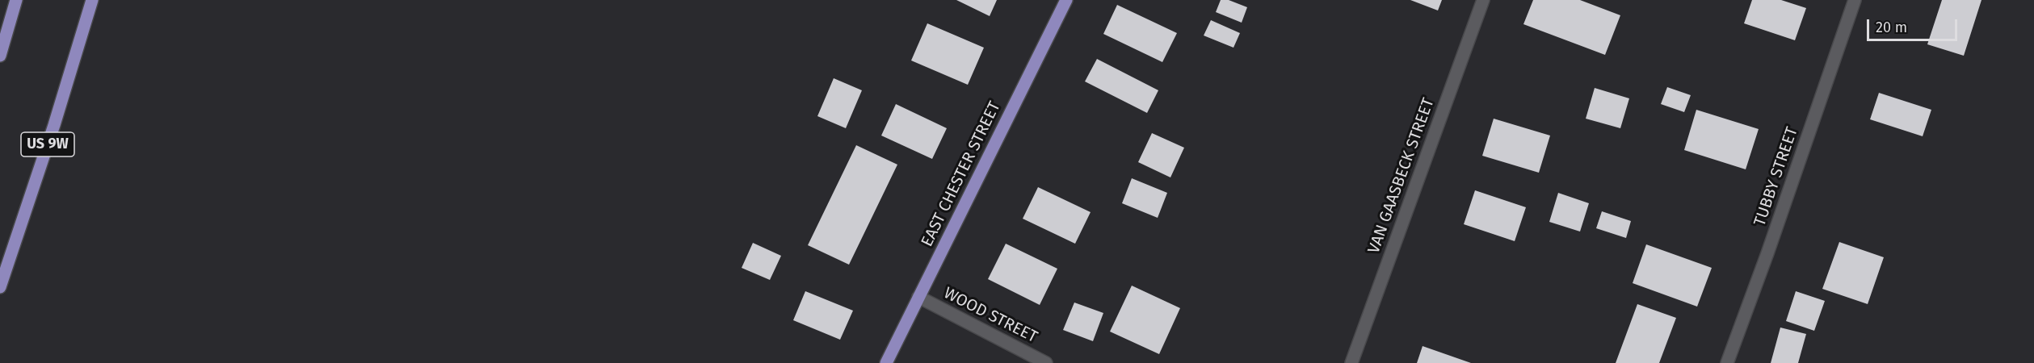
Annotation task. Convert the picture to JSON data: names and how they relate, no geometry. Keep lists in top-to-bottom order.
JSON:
{
  "streets": {
    "main road": ["US 9W", "EAST CHESTER STREET"],
    "street": ["VAN GAASBECK STREET", "TUBBY STREET", "WOOD STREET"]
  },
  "crossings": [
    ["EAST CHESTER STREET", "WOOD STREET"]
  ],
  "scale_bar": "20 m"
}
